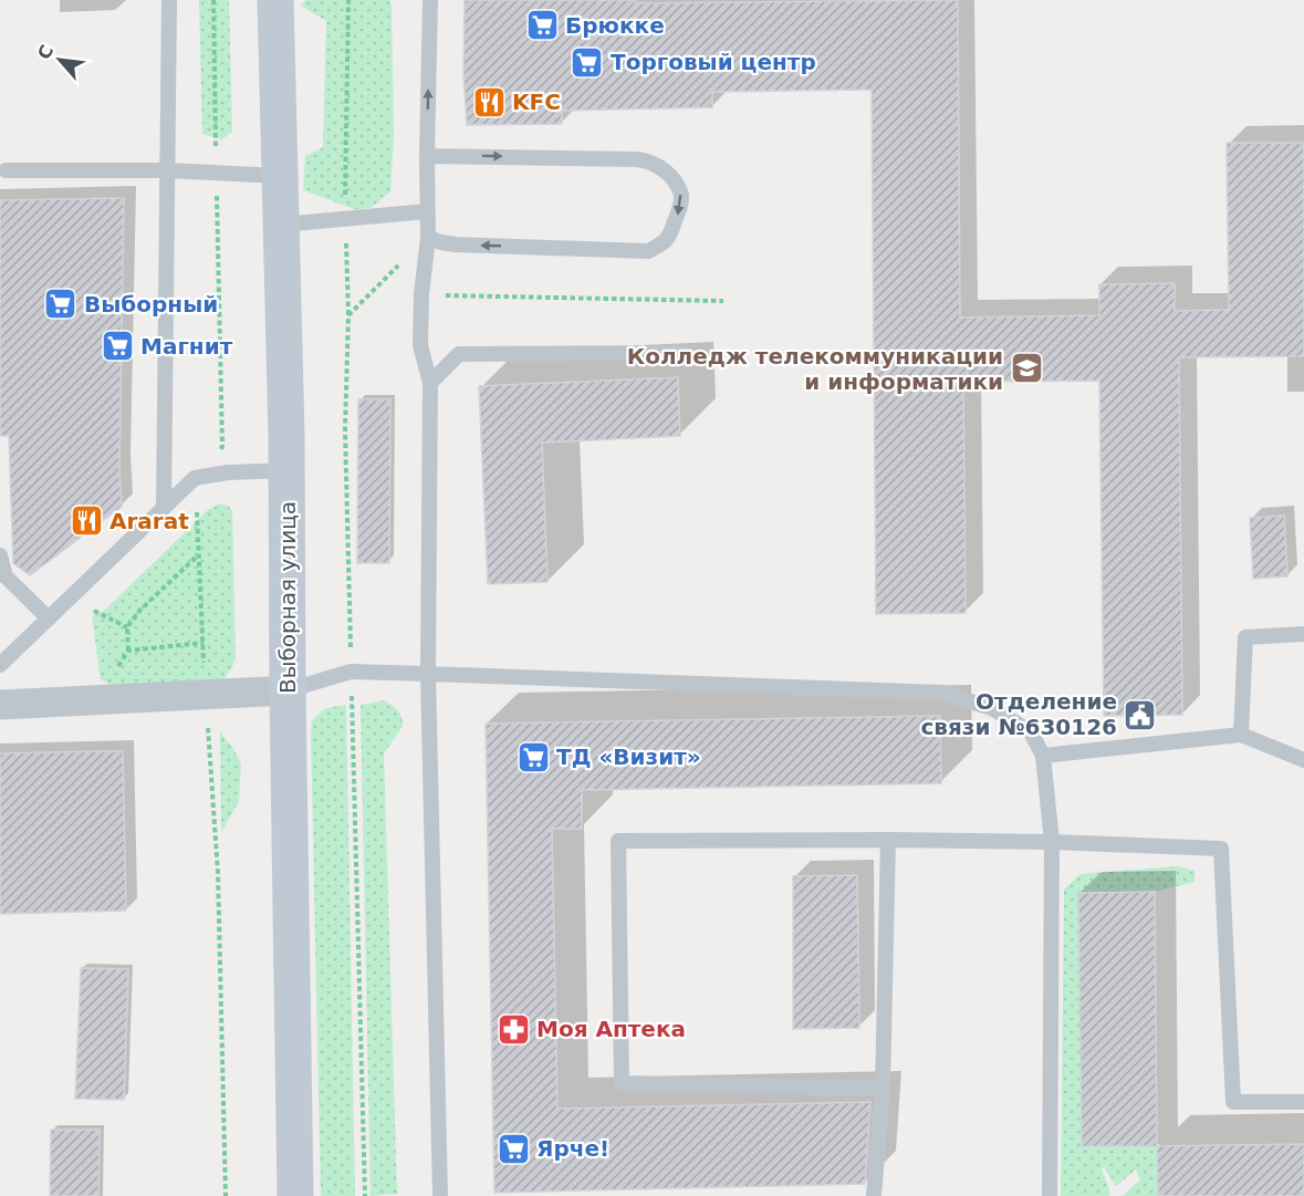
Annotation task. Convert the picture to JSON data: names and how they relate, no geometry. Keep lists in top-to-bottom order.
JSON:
{
  "streets": {
    "main road": ["Выборная улица"]
  },
  "places": {
    "supermarket": [
      "Брюкке",
      "Торговый центр",
      "Выборный",
      "Магнит",
      "ТД «Визит»",
      "Ярче!"
    ],
    "restaurant": ["KFC", "Ararat"],
    "school or university": ["Колледж телекоммуникации и информатики"],
    "public building": ["Отделение связи №630126"],
    "pharmacy": ["Моя Аптека"]
  },
  "north": "top left"
}
